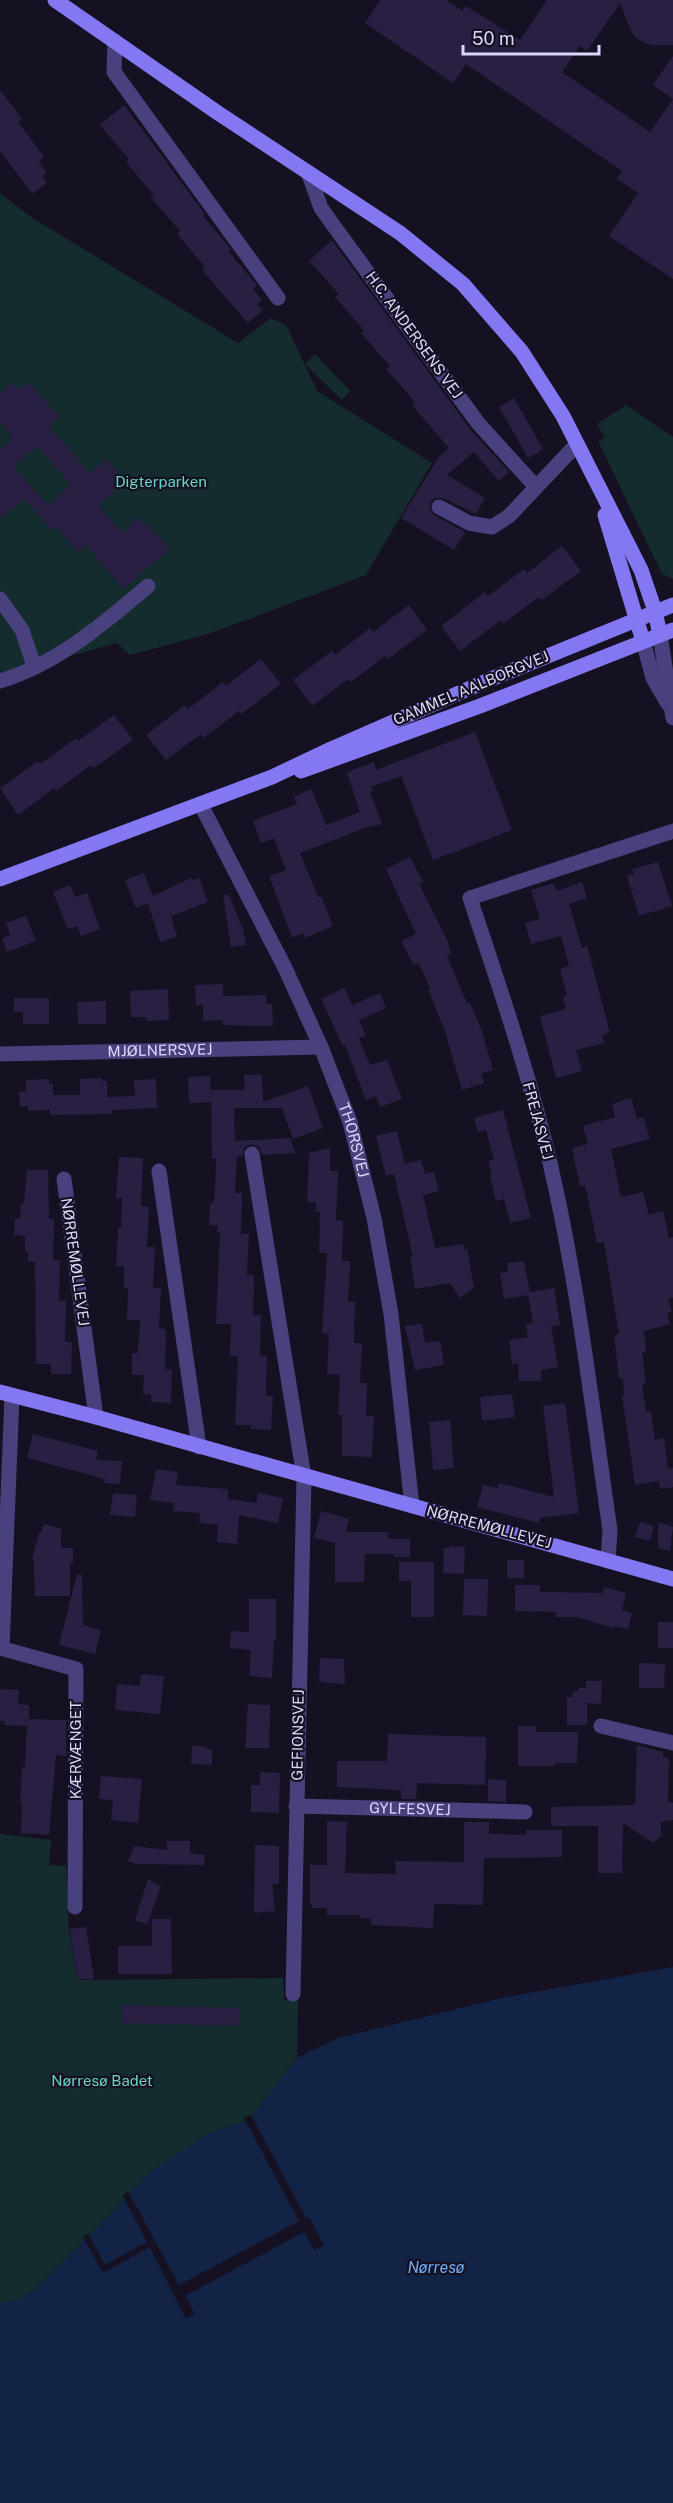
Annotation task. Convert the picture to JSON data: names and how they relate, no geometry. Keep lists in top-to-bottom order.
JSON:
{
  "streets": {
    "street": [
      "H.C. ANDERSENS VEJ",
      "GAMMEL AALBORGVEJ",
      "MJØLNERSVEJ",
      "FREJASVEJ",
      "THORSVEJ",
      "NØRREMØLLEVEJ",
      "GEFIONSVEJ",
      "KÆRVÆNGET",
      "GYLFESVEJ"
    ]
  },
  "crossings": [
    ["GAMMEL AALBORGVEJ", "THORSVEJ"],
    ["MJØLNERSVEJ", "THORSVEJ"],
    ["FREJASVEJ", "NØRREMØLLEVEJ"],
    ["THORSVEJ", "NØRREMØLLEVEJ"],
    ["NØRREMØLLEVEJ", "GEFIONSVEJ"],
    ["NØRREMØLLEVEJ", "KÆRVÆNGET"],
    ["GEFIONSVEJ", "GYLFESVEJ"]
  ],
  "water": ["Nørresø"],
  "parks": ["Digterparken", "Nørresø Badet"],
  "scale_bar": "50 m"
}
